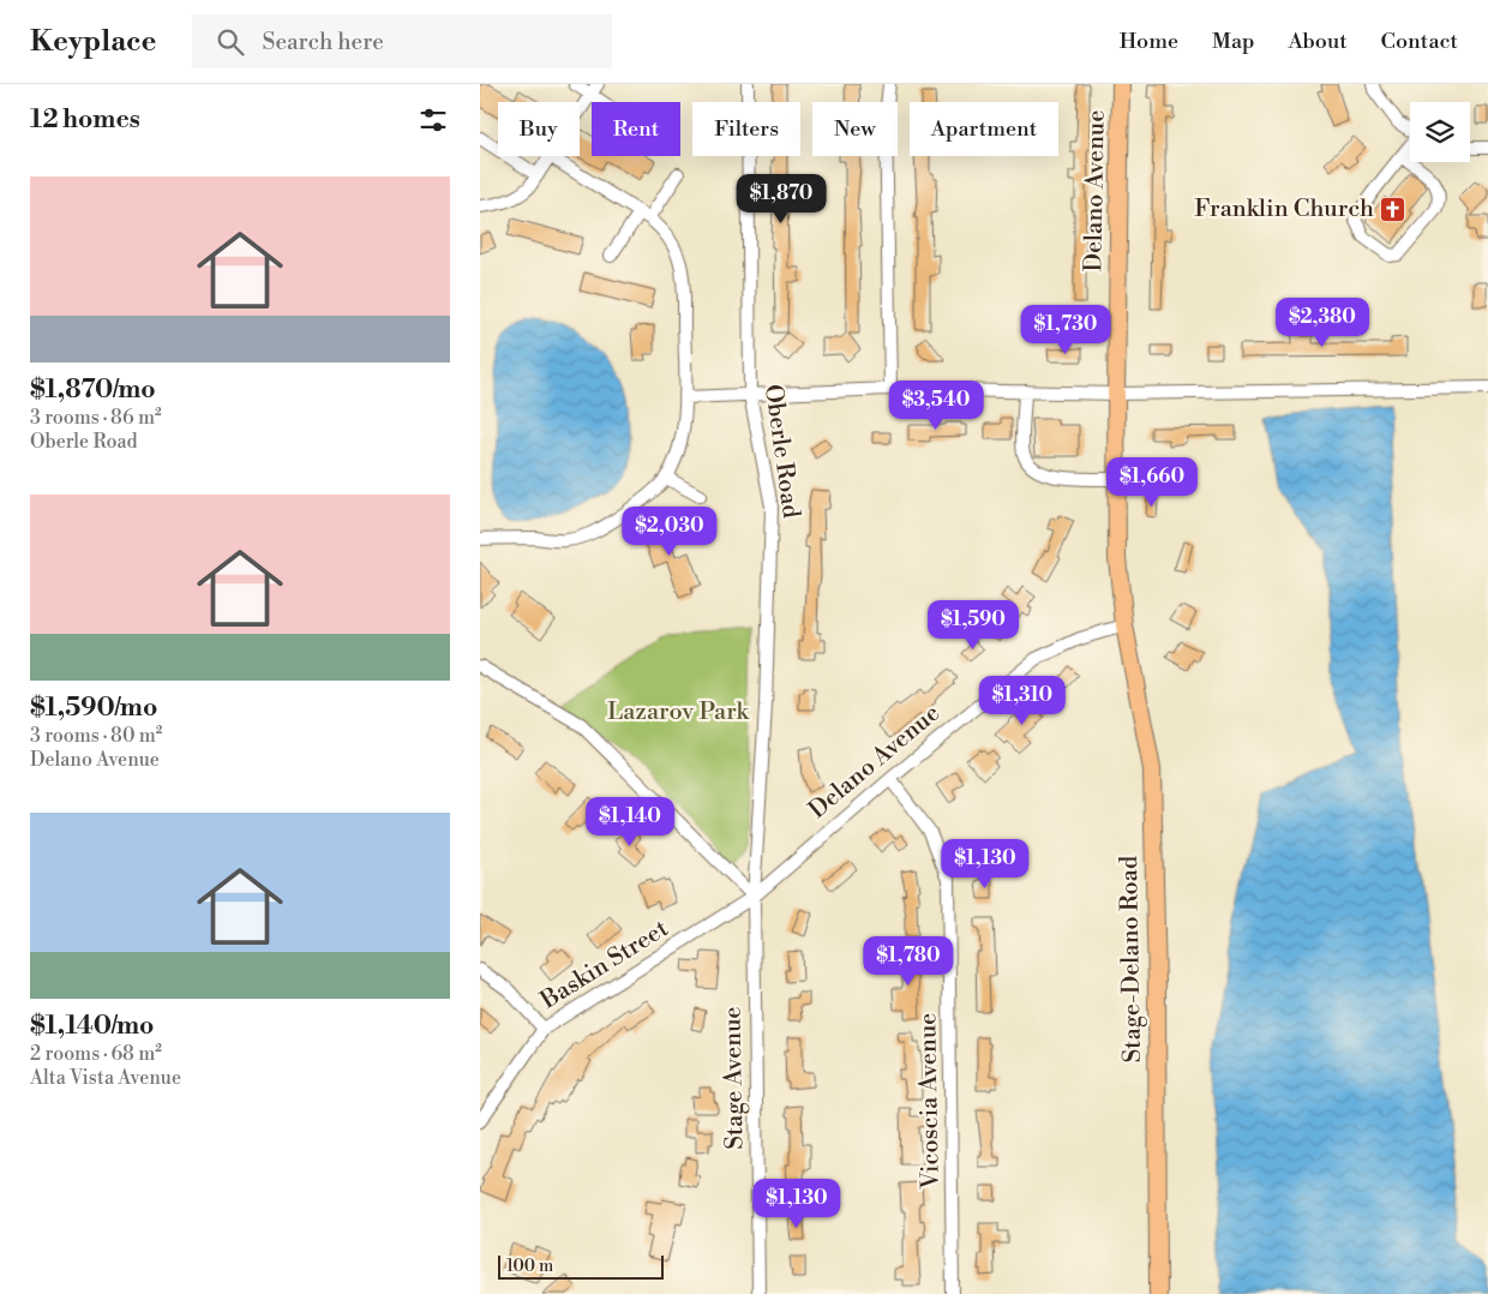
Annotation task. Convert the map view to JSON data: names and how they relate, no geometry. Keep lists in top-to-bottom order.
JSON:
{
  "streets": {
    "main road": ["Delano Avenue", "Stage-Delano Road"],
    "street": [
      "Oberle Road",
      "Baskin Street",
      "Stage Avenue",
      "Vicoscia Avenue"
    ]
  },
  "crossings": [
    ["Delano Avenue", "Oberle Road"],
    ["Delano Avenue", "Stage-Delano Road"],
    ["Delano Avenue", "Baskin Street"],
    ["Delano Avenue", "Stage Avenue"],
    ["Delano Avenue", "Vicoscia Avenue"],
    ["Oberle Road", "Baskin Street"],
    ["Oberle Road", "Stage Avenue"],
    ["Baskin Street", "Stage Avenue"]
  ],
  "parks": ["Lazarov Park"],
  "places": {
    "church": ["Franklin Church"]
  },
  "scale_bar": "100 m",
  "page": {
    "header": "Keyplace",
    "search": "Search here",
    "nav": [
      "Home",
      "Map",
      "About",
      "Contact"
    ],
    "heading": "12 homes",
    "chip": [
      "Buy",
      "Rent",
      "Filters",
      "New",
      "Apartment"
    ],
    "list": [
      {
        "name": "$1,870/mo",
        "note": "3 rooms · 86 m² · Oberle Road"
      },
      {
        "name": "$1,590/mo",
        "note": "3 rooms · 80 m² · Delano Avenue"
      },
      {
        "name": "$1,140/mo",
        "note": "2 rooms · 68 m² · Alta Vista Avenue"
      }
    ],
    "price": [
      "$1,870",
      "$2,380",
      "$1,730",
      "$3,540",
      "$1,660",
      "$2,030",
      "$1,590",
      "$1,310",
      "$1,140",
      "$1,130",
      "$1,780",
      "$1,130"
    ],
    "scale": "100 m"
  }
}
